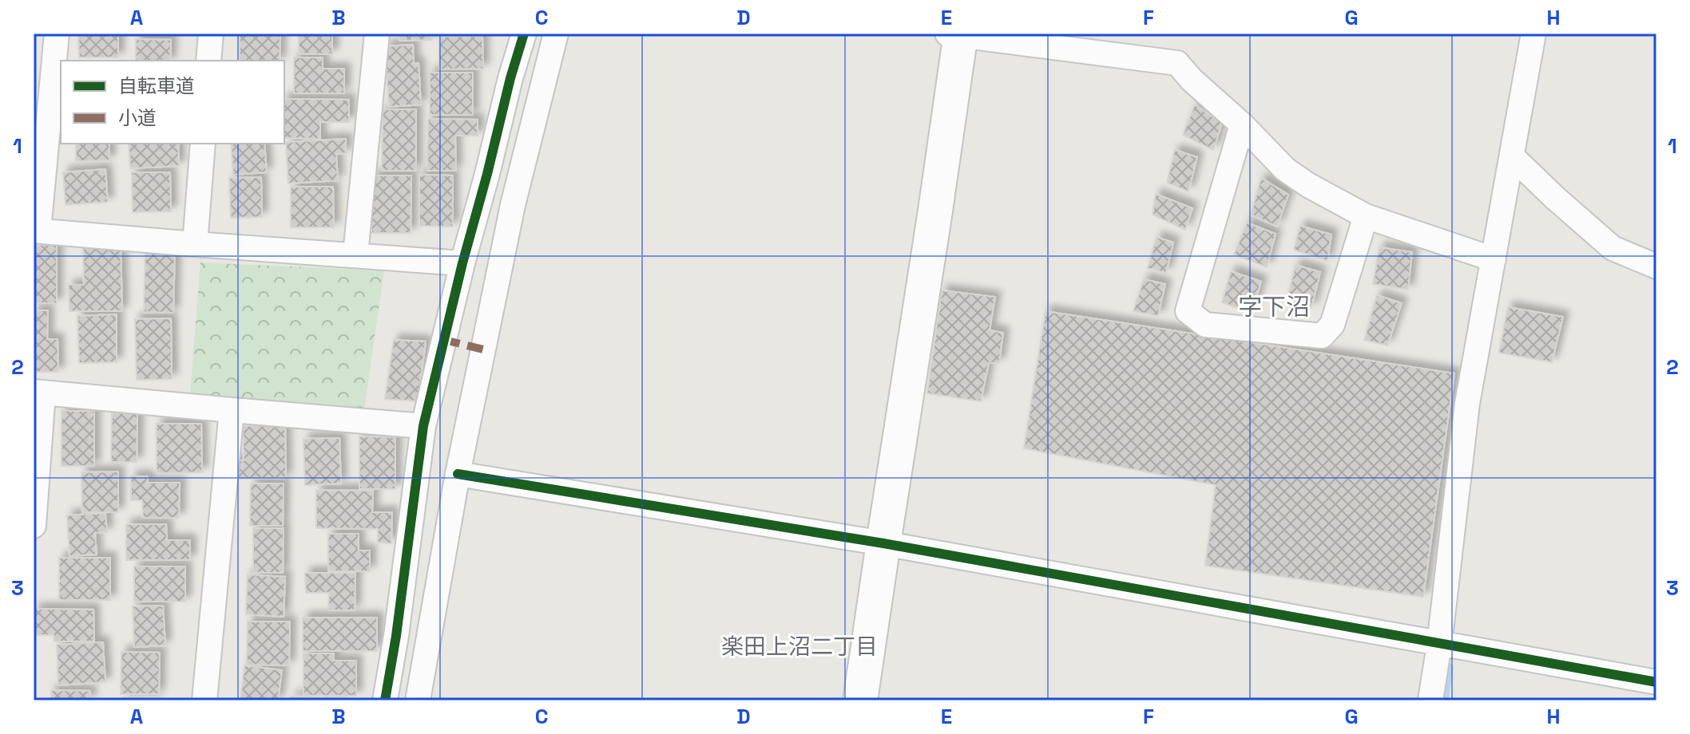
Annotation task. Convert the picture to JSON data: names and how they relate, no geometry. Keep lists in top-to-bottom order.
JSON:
{
  "districts": ["字下沼", "楽田上沼二丁目"],
  "legend": ["自転車道", "小道"],
  "grid": {
    "columns": [
      "A",
      "B",
      "C",
      "D",
      "E",
      "F",
      "G",
      "H"
    ],
    "rows": ["1", "2", "3"]
  }
}
